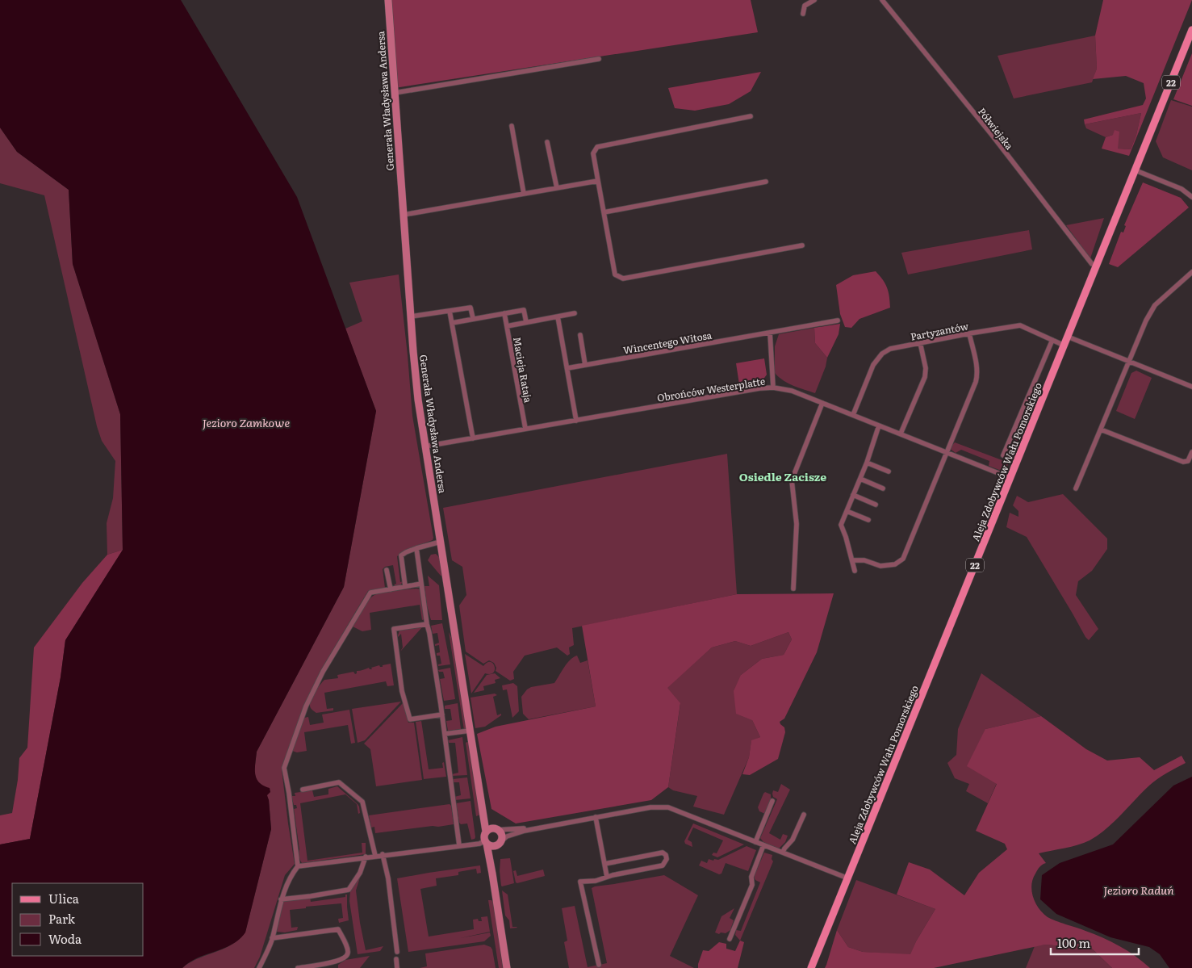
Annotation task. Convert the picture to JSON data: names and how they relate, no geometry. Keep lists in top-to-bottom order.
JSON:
{
  "streets": {
    "main road": ["22", "Generała Władysława Andersa", "Aleja Zdobywców Wału Pomorskiego"],
    "street": [
      "Półwiejska",
      "Partyzantów",
      "Wincentego Witosa",
      "Macieja Rataja",
      "Obrońców Westerplatte"
    ]
  },
  "crossings": [
    ["Generała Władysława Andersa", "Obrońców Westerplatte"],
    ["Półwiejska", "Aleja Zdobywców Wału Pomorskiego"],
    ["Partyzantów", "Obrońców Westerplatte"],
    ["Partyzantów", "Aleja Zdobywców Wału Pomorskiego"],
    ["Macieja Rataja", "Obrońców Westerplatte"],
    ["Obrońców Westerplatte", "Aleja Zdobywców Wału Pomorskiego"]
  ],
  "districts": ["Osiedle Zacisze"],
  "water": ["Jezioro Zamkowe", "Jezioro Raduń"],
  "legend": ["Ulica", "Park", "Woda"],
  "scale_bar": "100 m"
}
